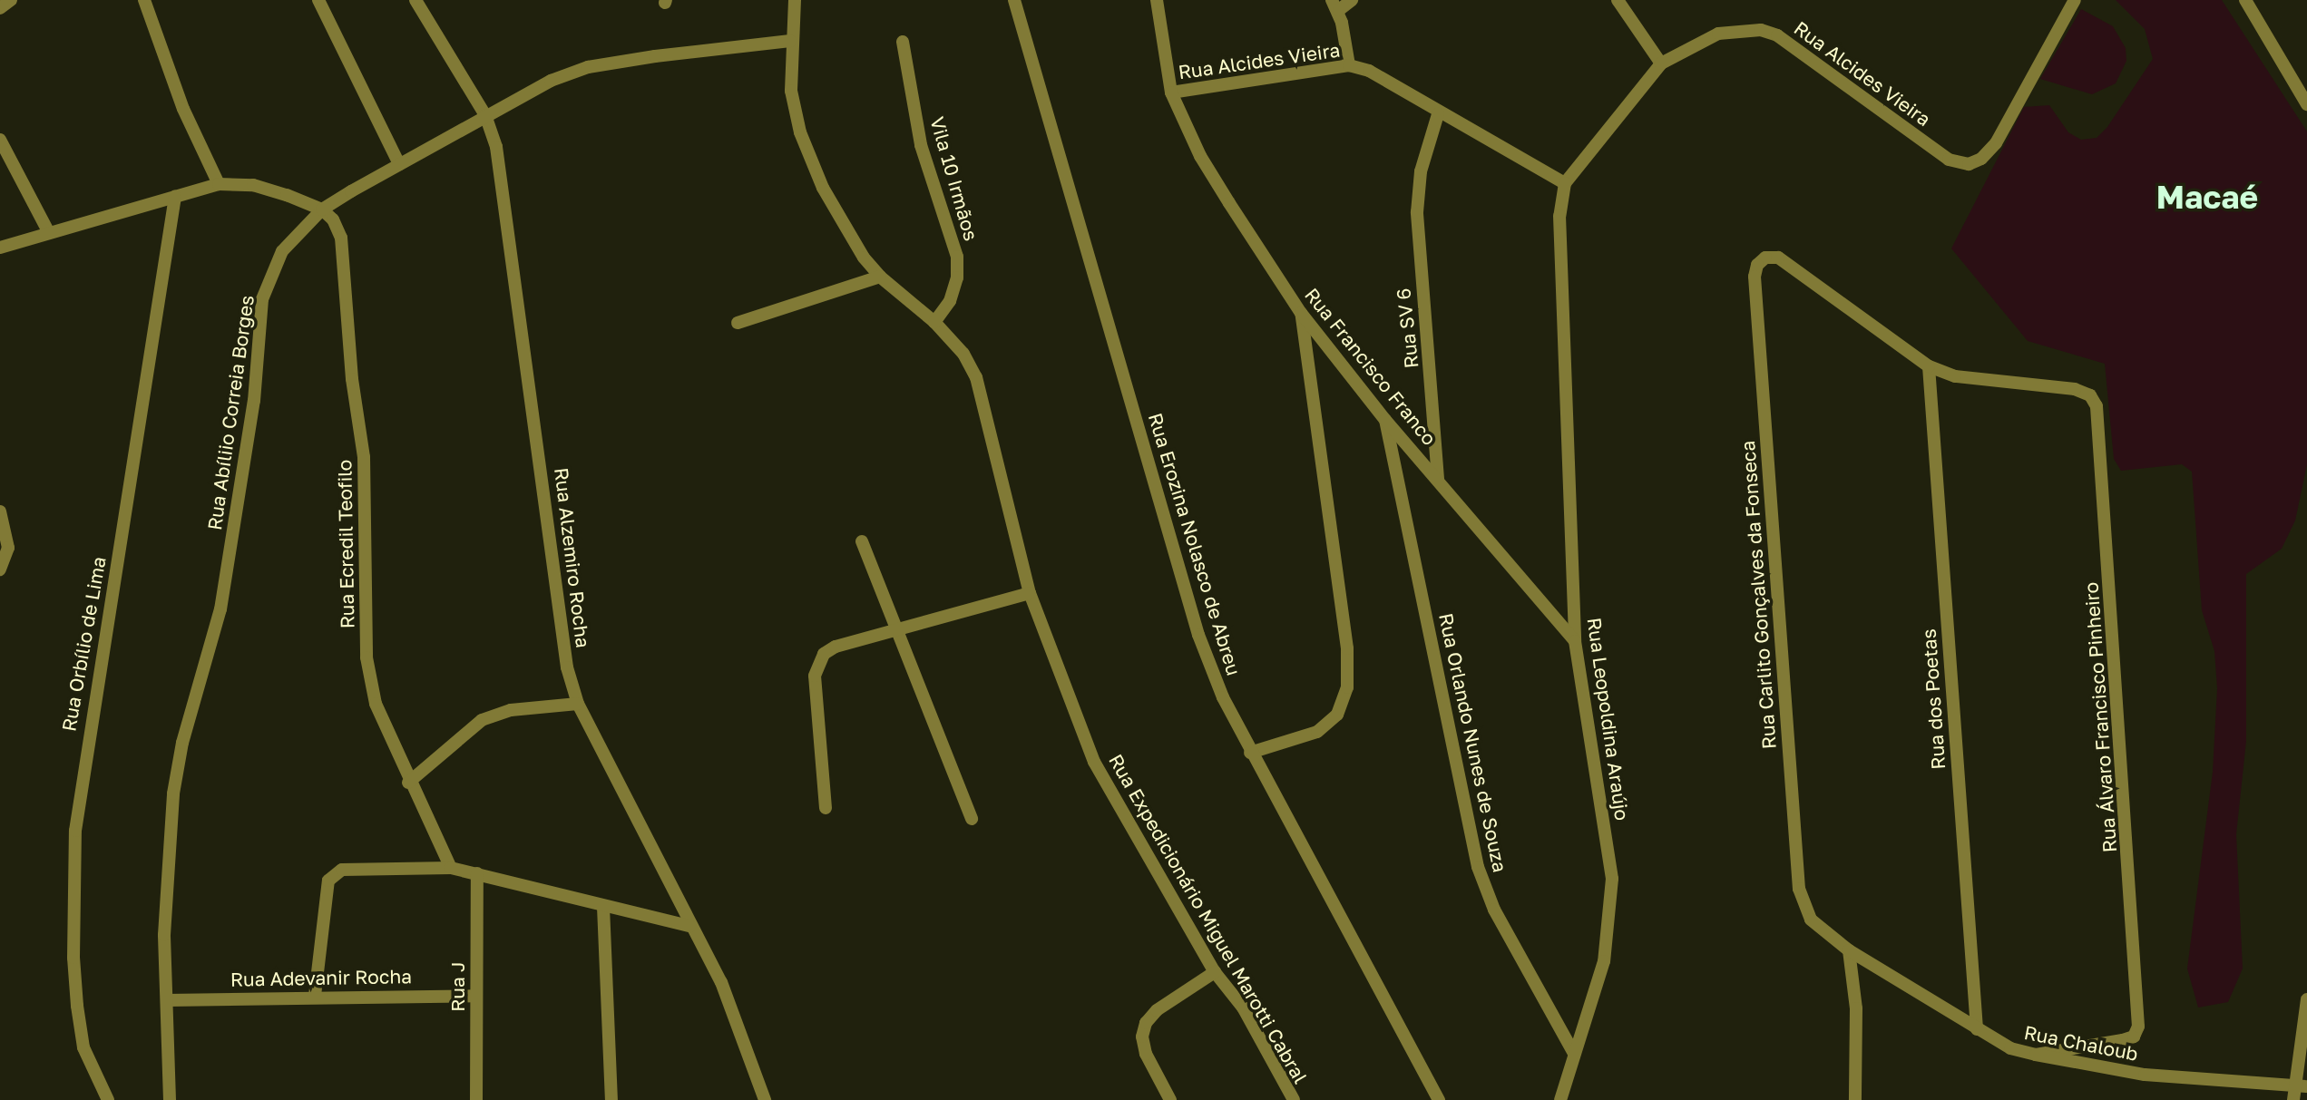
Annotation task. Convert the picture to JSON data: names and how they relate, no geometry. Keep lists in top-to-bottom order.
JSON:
{
  "streets": {
    "street": [
      "Rua Alcides Vieira",
      "Vila 10 Irmãos",
      "Rua SV 6",
      "Rua Francisco Franco",
      "Rua Abíliio Correia Borges",
      "Rua Ecredil Teofilo",
      "Rua Erozina Nolasco de Abreu",
      "Rua Alzemiro Rocha",
      "Rua Carlito Gonçalves da Fonseca",
      "Rua Orbílio de Lima",
      "Rua dos Poetas",
      "Rua Álvaro Francisco Pinheiro",
      "Rua Leopoldina Araújo",
      "Rua Orlando Nunes de Souza",
      "Rua Expedicionário Miguel Marotti Cabral",
      "Rua Adevanir Rocha",
      "Rua J",
      "Rua Chaloub"
    ]
  },
  "crossings": [
    ["Rua Alcides Vieira", "Rua SV 6"],
    ["Rua Alcides Vieira", "Rua Francisco Franco"],
    ["Rua Alcides Vieira", "Rua Leopoldina Araújo"],
    ["Vila 10 Irmãos", "Rua Expedicionário Miguel Marotti Cabral"],
    ["Rua SV 6", "Rua Francisco Franco"],
    ["Rua Francisco Franco", "Rua Leopoldina Araújo"],
    ["Rua Francisco Franco", "Rua Orlando Nunes de Souza"],
    ["Rua Abíliio Correia Borges", "Rua Ecredil Teofilo"],
    ["Rua Abíliio Correia Borges", "Rua Alzemiro Rocha"],
    ["Rua Abíliio Correia Borges", "Rua Expedicionário Miguel Marotti Cabral"],
    ["Rua Abíliio Correia Borges", "Rua Adevanir Rocha"],
    ["Rua Carlito Gonçalves da Fonseca", "Rua dos Poetas"],
    ["Rua Carlito Gonçalves da Fonseca", "Rua Álvaro Francisco Pinheiro"],
    ["Rua Carlito Gonçalves da Fonseca", "Rua Chaloub"],
    ["Rua dos Poetas", "Rua Álvaro Francisco Pinheiro"],
    ["Rua dos Poetas", "Rua Chaloub"],
    ["Rua Álvaro Francisco Pinheiro", "Rua Chaloub"],
    ["Rua Leopoldina Araújo", "Rua Orlando Nunes de Souza"],
    ["Rua Adevanir Rocha", "Rua J"]
  ],
  "districts": ["Macaé"]
}
